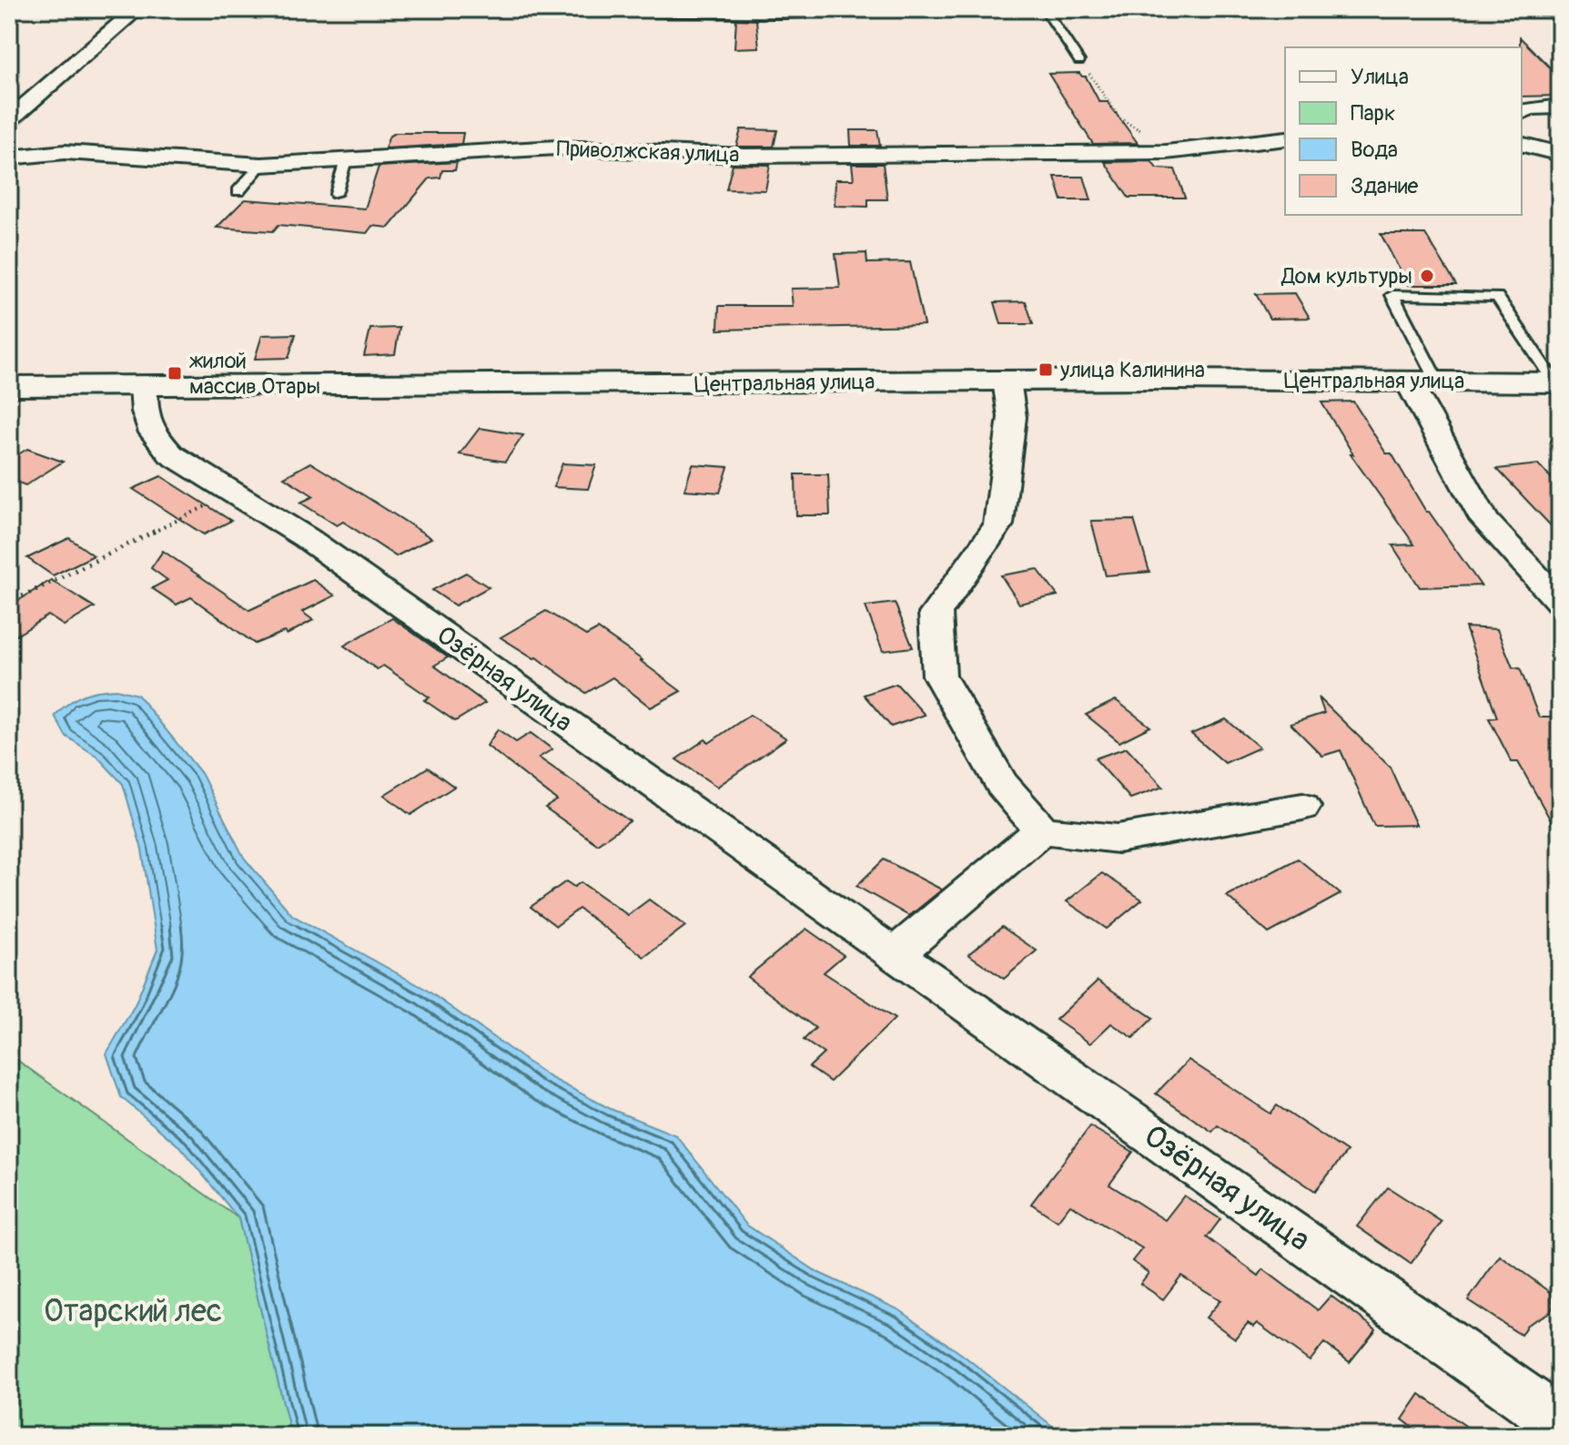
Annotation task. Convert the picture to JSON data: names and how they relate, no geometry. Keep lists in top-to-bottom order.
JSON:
{
  "streets": {
    "street": ["Приволжская улица", "Центральная улица", "Озёрная улица"]
  },
  "crossings": [
    ["Центральная улица", "Озёрная улица"]
  ],
  "parks": ["Отарский лес"],
  "places": {
    "other": ["Дом культуры"],
    "transit": ["улица Калинина", "жилой массив Отары"]
  },
  "legend": [
    "Улица",
    "Парк",
    "Вода",
    "Здание"
  ]
}
